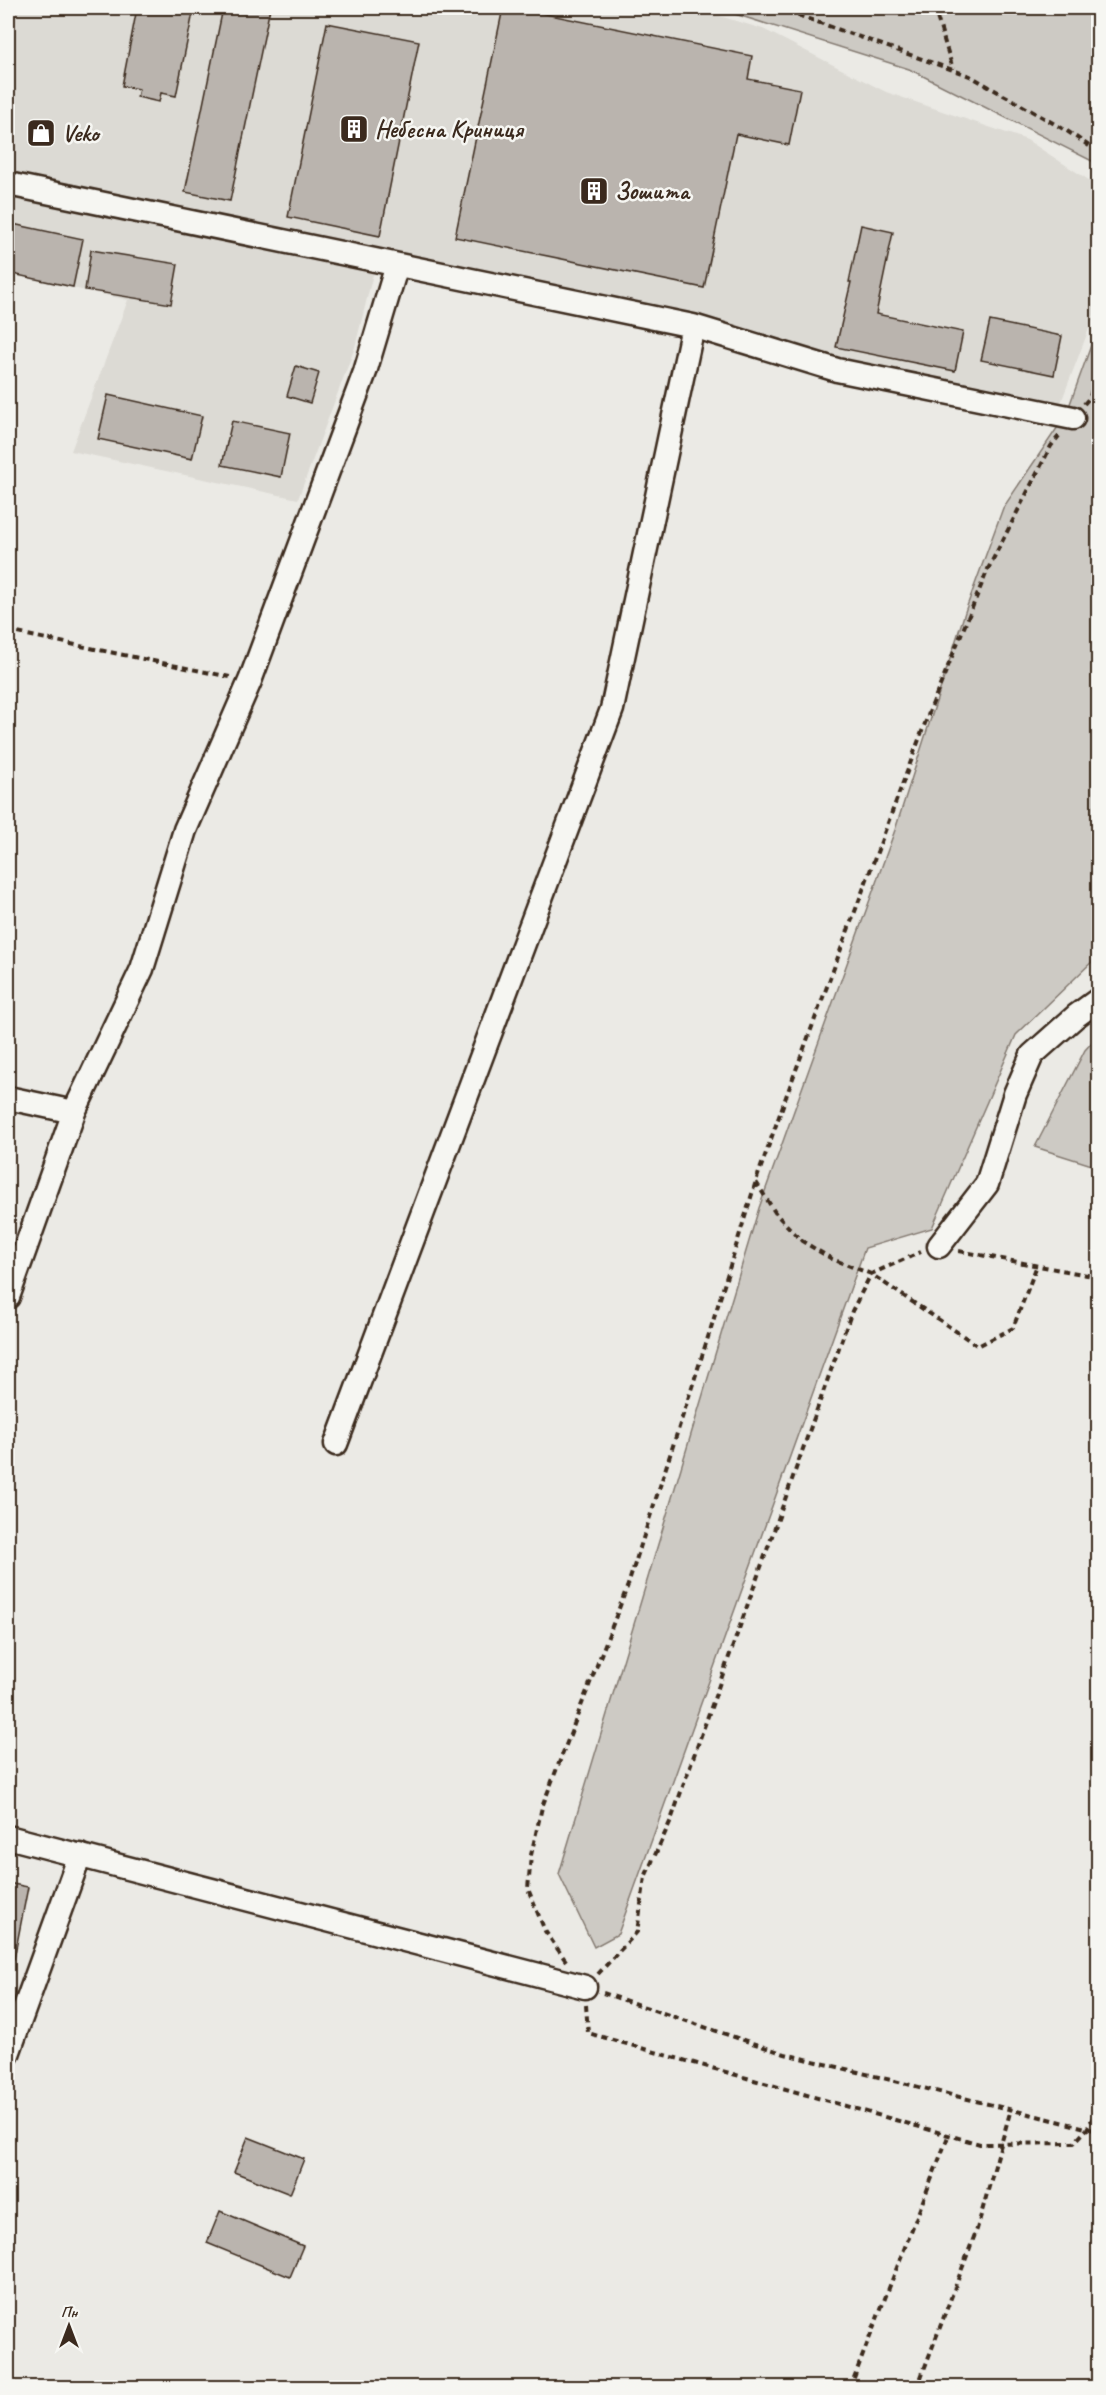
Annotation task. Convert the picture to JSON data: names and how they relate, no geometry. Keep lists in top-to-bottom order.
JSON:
{
  "places": {
    "building": ["Небесна Криниця", "Зошита"],
    "shop": ["Veko"]
  },
  "north": "top"
}
